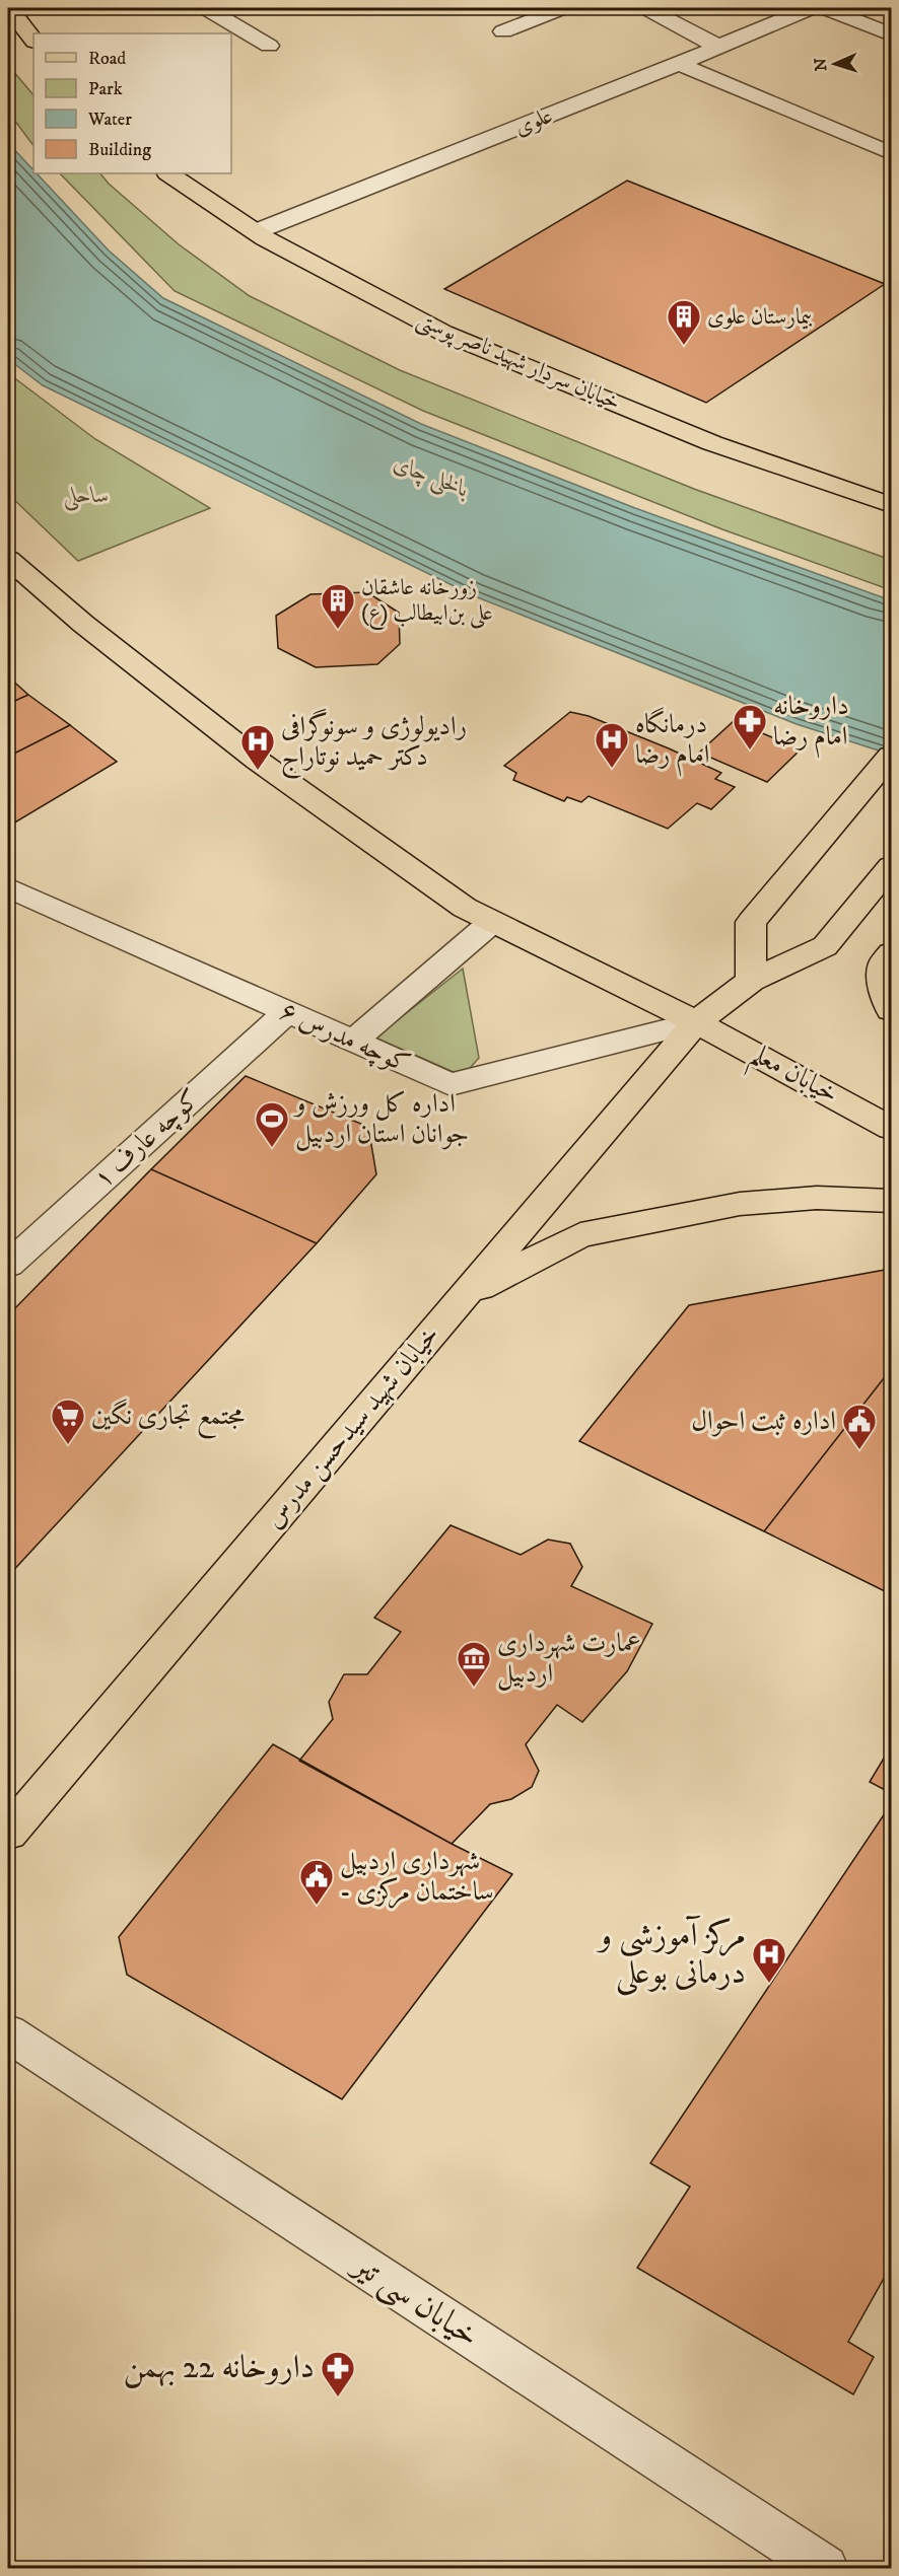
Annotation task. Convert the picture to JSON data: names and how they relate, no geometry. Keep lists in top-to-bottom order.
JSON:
{
  "streets": {
    "main road": ["خیابان سردار شهید ناصر پوستی", "خیابان معلم", "خیابان شهید سیدحسن مدرس"],
    "street": [
      "علوی",
      "کوچه مدرس ۶",
      "کوچه عارف ۱",
      "خیابان سی تیر"
    ]
  },
  "crossings": [
    ["علوی", "خیابان سردار شهید ناصر پوستی"],
    ["کوچه مدرس ۶", "خیابان معلم"],
    ["کوچه مدرس ۶", "کوچه عارف ۱"],
    ["کوچه مدرس ۶", "خیابان شهید سیدحسن مدرس"],
    ["خیابان معلم", "خیابان شهید سیدحسن مدرس"]
  ],
  "water": ["بالخلی چای"],
  "parks": ["ساحلی"],
  "places": {
    "building": ["بیمارستان علوی", "زورخانه عاشقان علی بن‌ابیطالب (ع)"],
    "pharmacy": ["داروخانه امام رضا", "داروخانه 22 بهمن"],
    "hospital": ["درمانگاه امام رضا", "رادیولوژی و سونوگرافی دکتر حمید نوتاراج", "مرکز آموزشی و درمانی بوعلی"],
    "sports": ["اداره کل ورزش و جوانان استان اردبیل"],
    "supermarket": ["مجتمع تجاری نگین"],
    "public building": ["اداره ثبت احوال", "شهرداری اردبیل - ساختمان مرکزی"],
    "museum": ["عمارت شهرداری اردبیل"]
  },
  "legend": [
    "Road",
    "Park",
    "Water",
    "Building"
  ],
  "north": "left"
}
